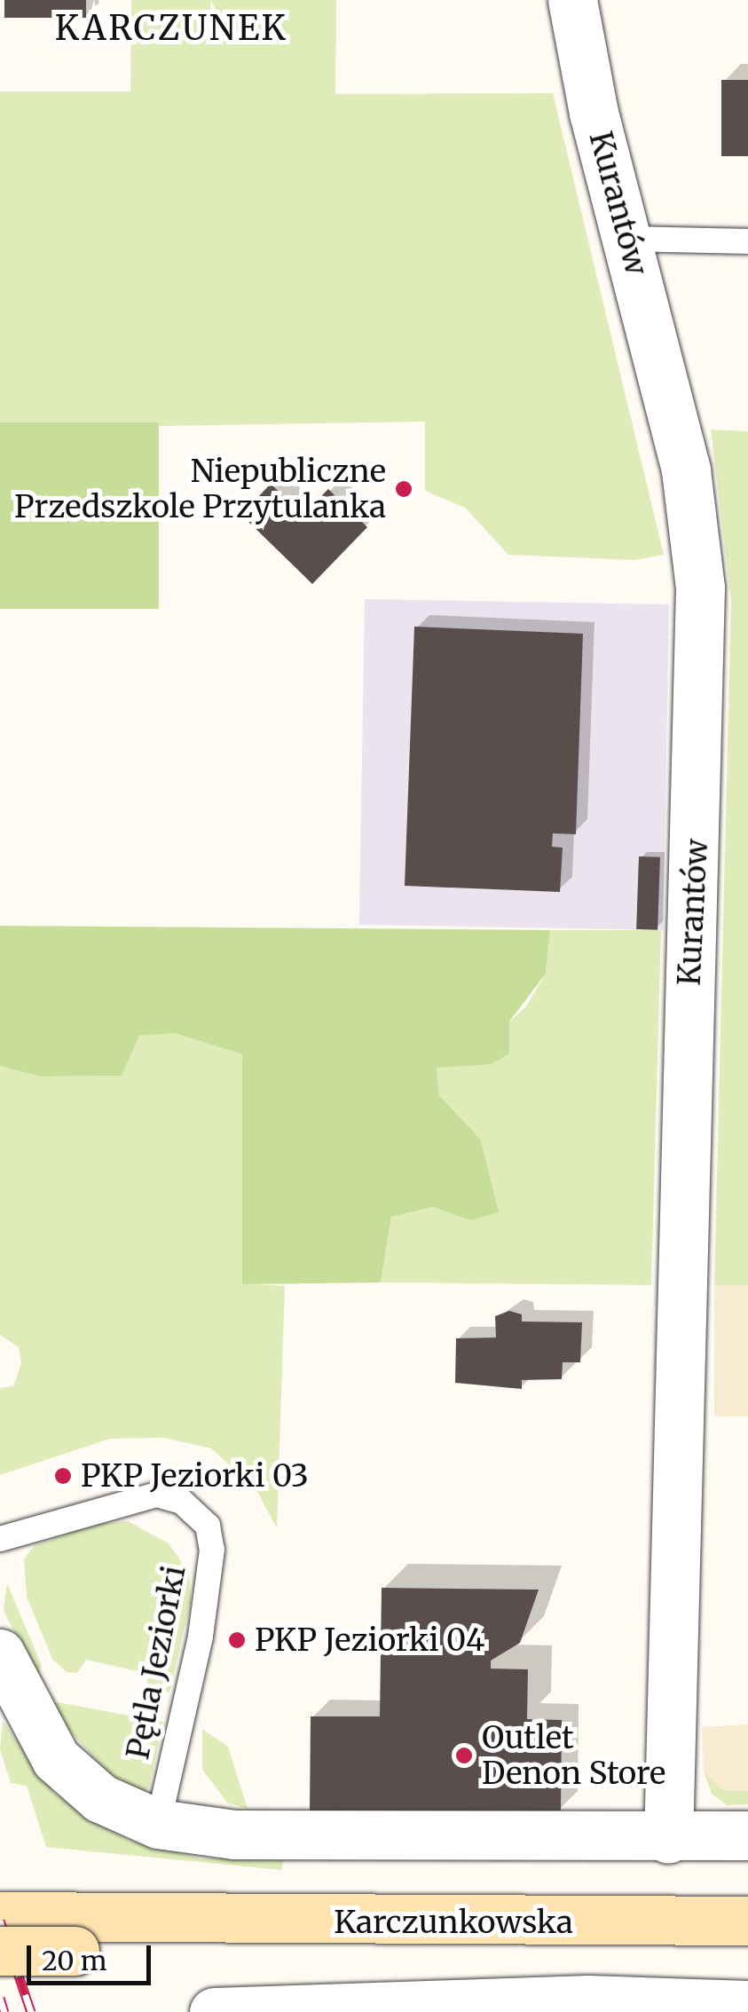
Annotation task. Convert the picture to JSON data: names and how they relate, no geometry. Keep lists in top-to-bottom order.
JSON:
{
  "streets": {
    "street": ["Kurantów", "Karczunkowska"],
    "lane": ["Pętla Jeziorki"]
  },
  "districts": ["KARCZUNEK"],
  "places": [
    "Niepubliczne Przedszkole Przytulanka",
    "PKP Jeziorki 03",
    "PKP Jeziorki 04",
    "Outlet Denon Store"
  ],
  "scale_bar": "20 m"
}
